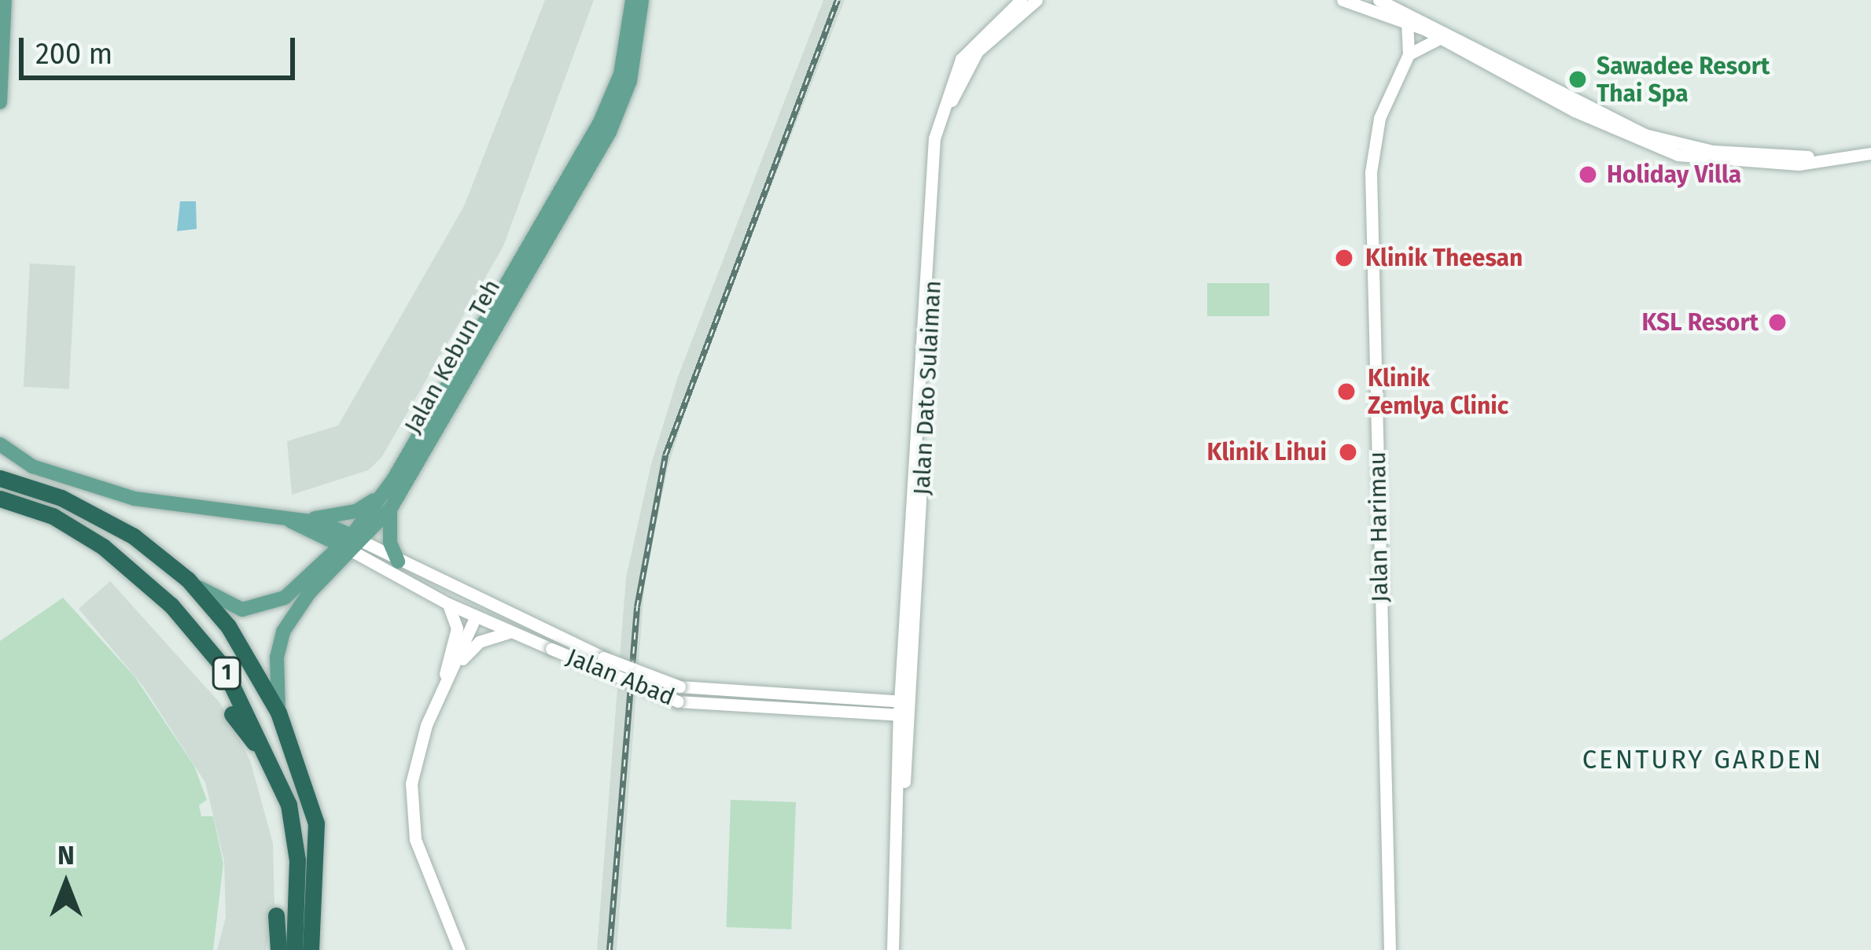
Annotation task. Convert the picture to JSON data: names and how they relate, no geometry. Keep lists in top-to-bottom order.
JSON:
{
  "streets": {
    "highway": ["1"],
    "main road": ["Jalan Kebun Teh"],
    "street": ["Jalan Dato Sulaiman", "Jalan Harimau", "Jalan Abad"]
  },
  "crossings": [
    ["Jalan Kebun Teh", "1"],
    ["Jalan Kebun Teh", "Jalan Abad"],
    ["Jalan Dato Sulaiman", "Jalan Abad"]
  ],
  "districts": ["CENTURY GARDEN"],
  "places": [
    "Sawadee Resort Thai Spa",
    "Holiday Villa",
    "Klinik Theesan",
    "KSL Resort",
    "Klinik Zemlya Clinic",
    "Klinik Lihui"
  ],
  "scale_bar": "200 m",
  "north": "top"
}
